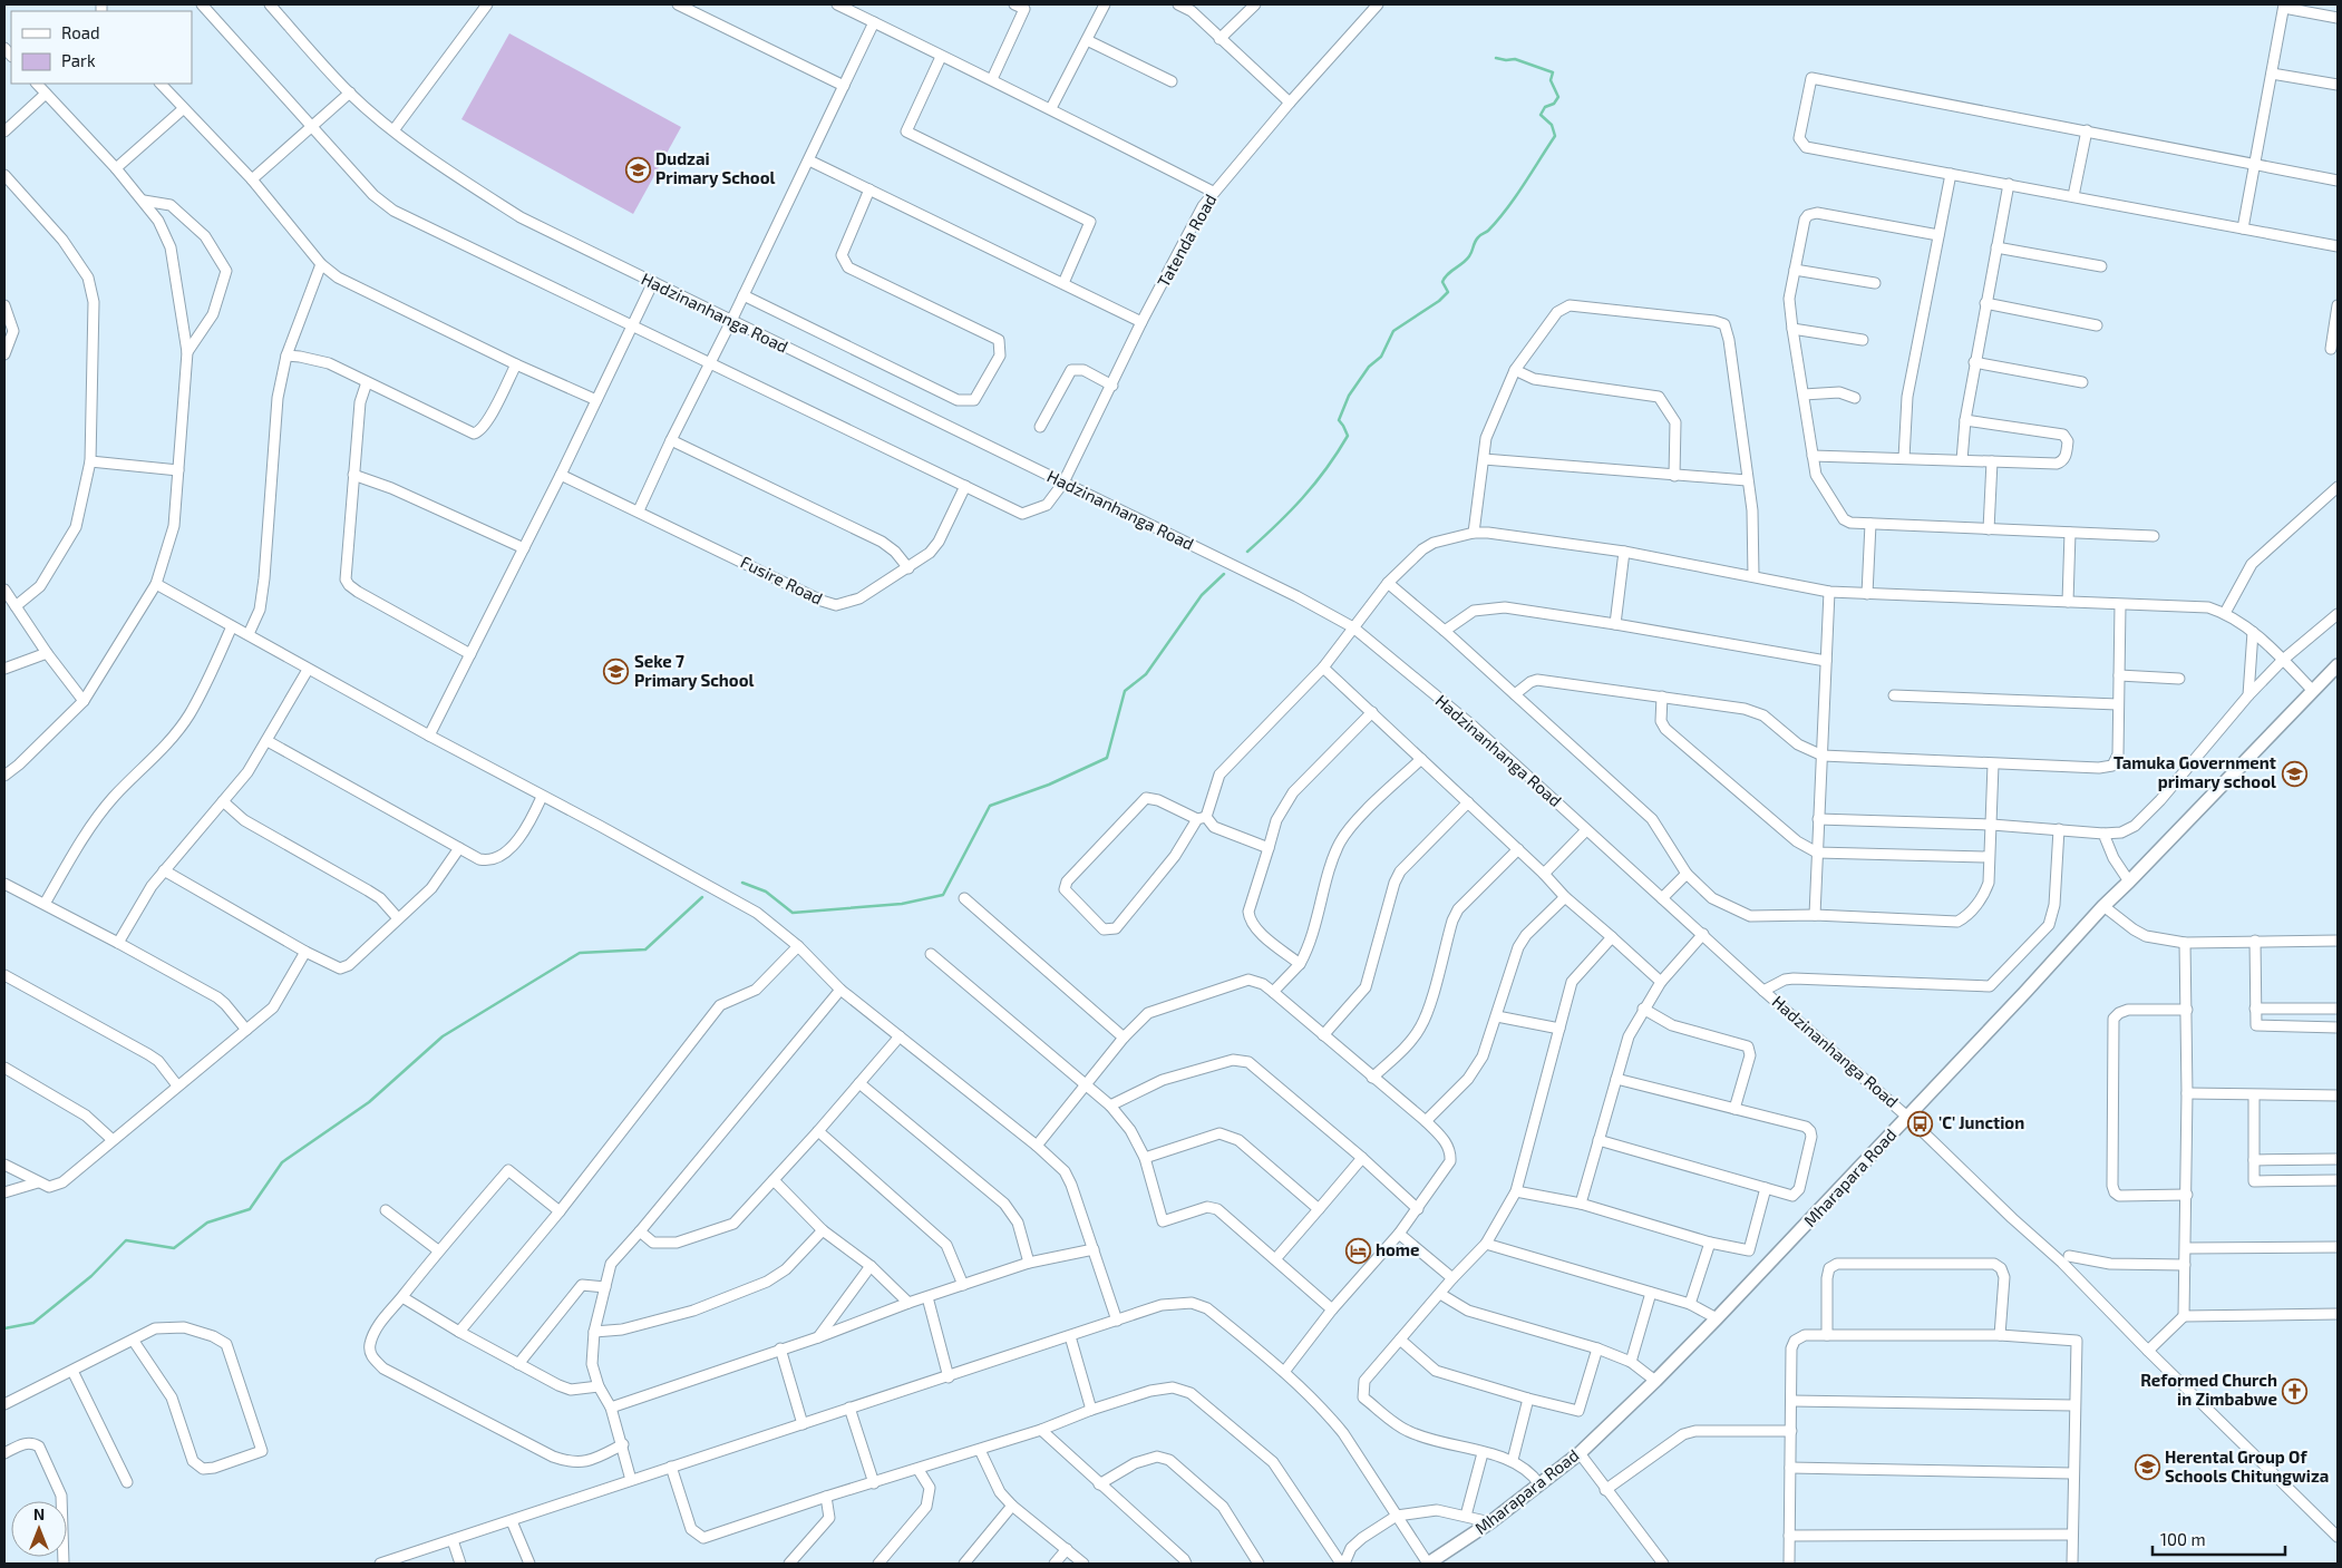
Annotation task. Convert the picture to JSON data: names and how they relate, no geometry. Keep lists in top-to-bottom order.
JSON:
{
  "streets": {
    "main road": ["Mharapara Road"],
    "street": ["Tatenda Road", "Hadzinanhanga Road", "Fusire Road"]
  },
  "crossings": [
    ["Tatenda Road", "Hadzinanhanga Road"],
    ["Tatenda Road", "Fusire Road"],
    ["Hadzinanhanga Road", "Mharapara Road"]
  ],
  "places": {
    "school or university": [
      "Dudzai Primary School",
      "Seke 7 Primary School",
      "Tamuka Government primary school",
      "Herental Group Of Schools Chitungwiza"
    ],
    "bus stop": ["'C' Junction"],
    "hotel": ["home"],
    "church": ["Reformed Church in Zimbabwe"]
  },
  "legend": ["Road", "Park"],
  "scale_bar": "100 m",
  "north": "top"
}
